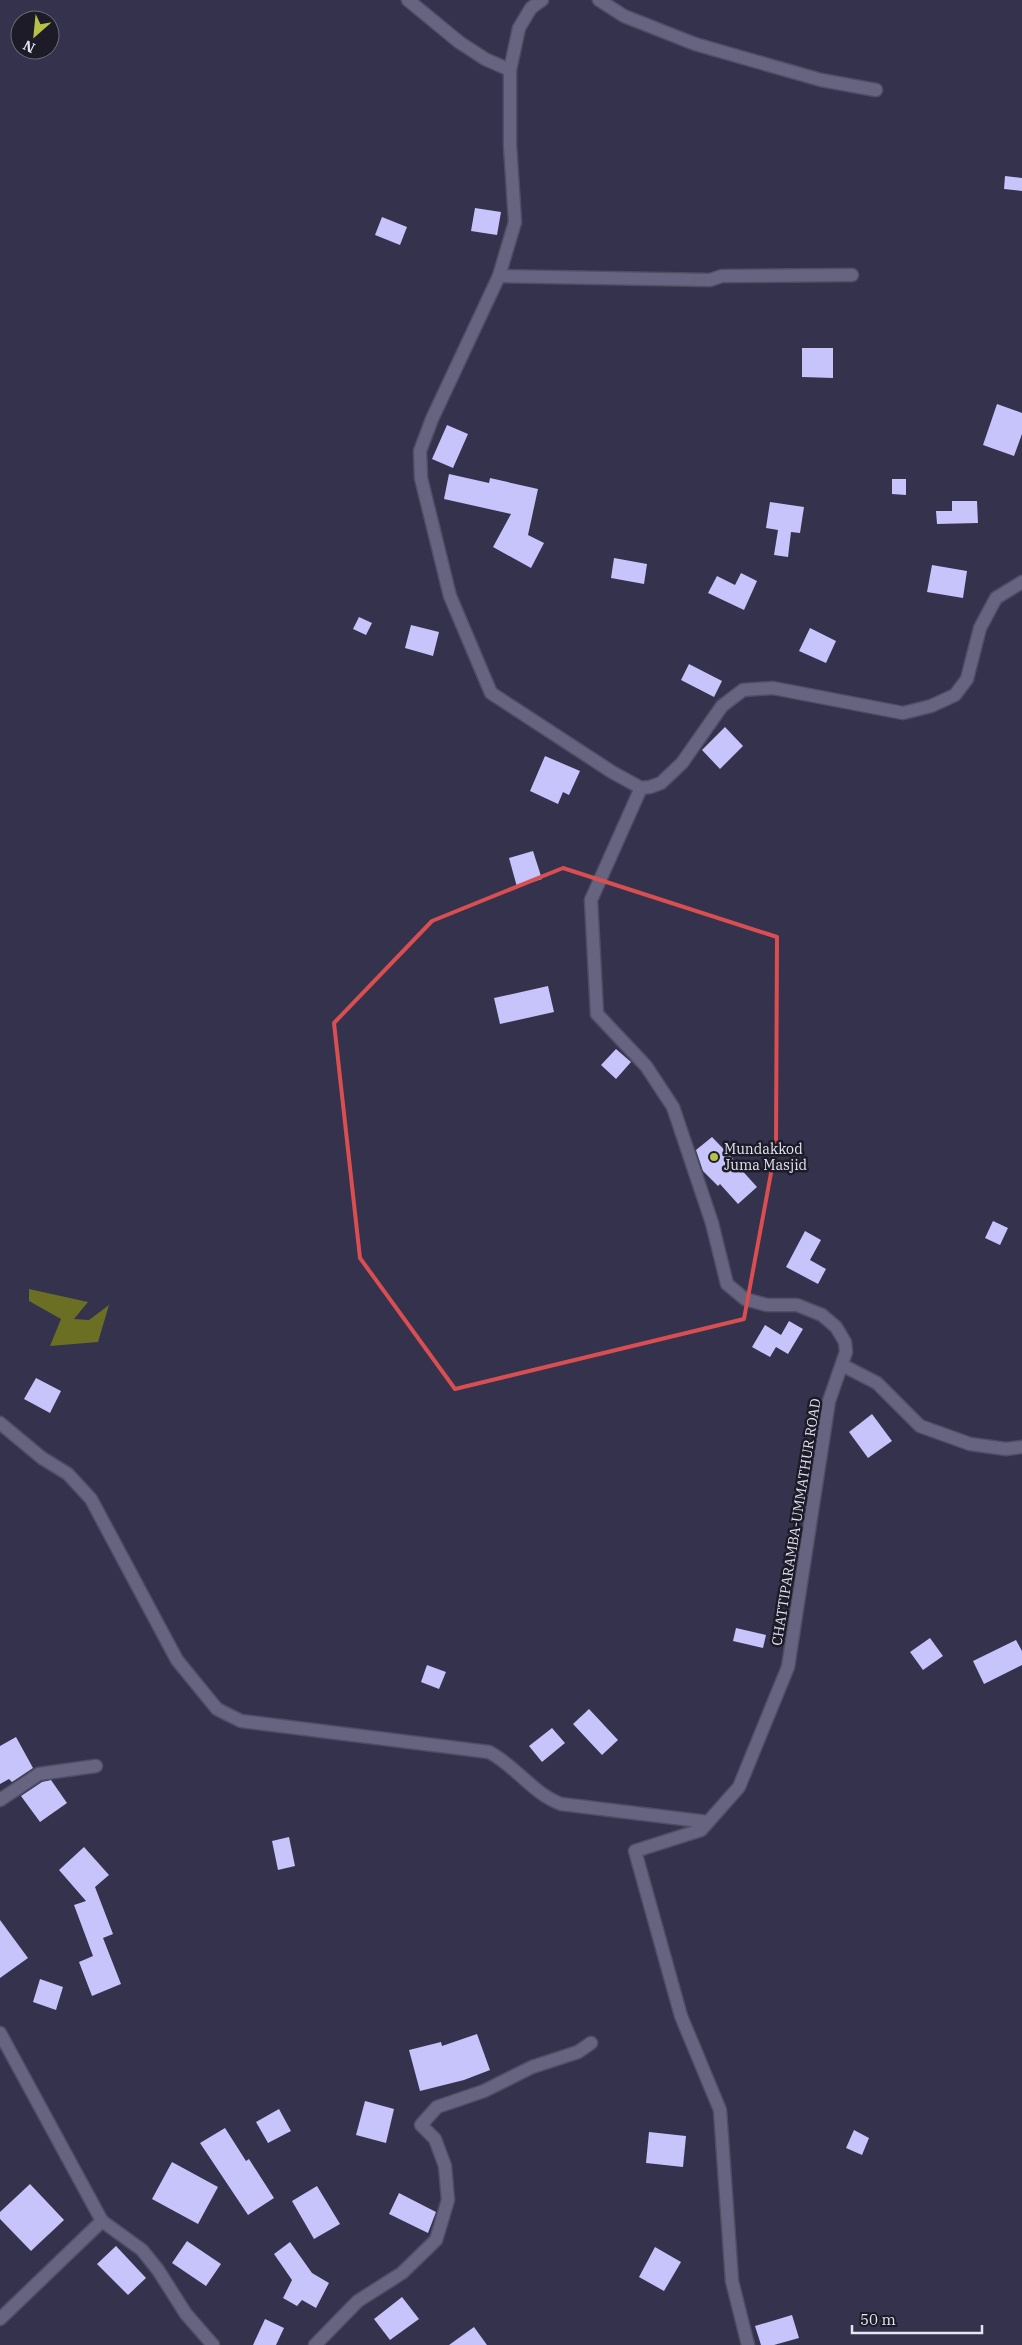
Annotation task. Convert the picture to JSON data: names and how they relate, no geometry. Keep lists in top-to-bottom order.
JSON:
{
  "streets": {
    "street": ["CHATTIPARAMBA-UMMATHUR ROAD"]
  },
  "places": ["Mundakkod Juma Masjid"],
  "scale_bar": "50 m",
  "north": "bottom left"
}
